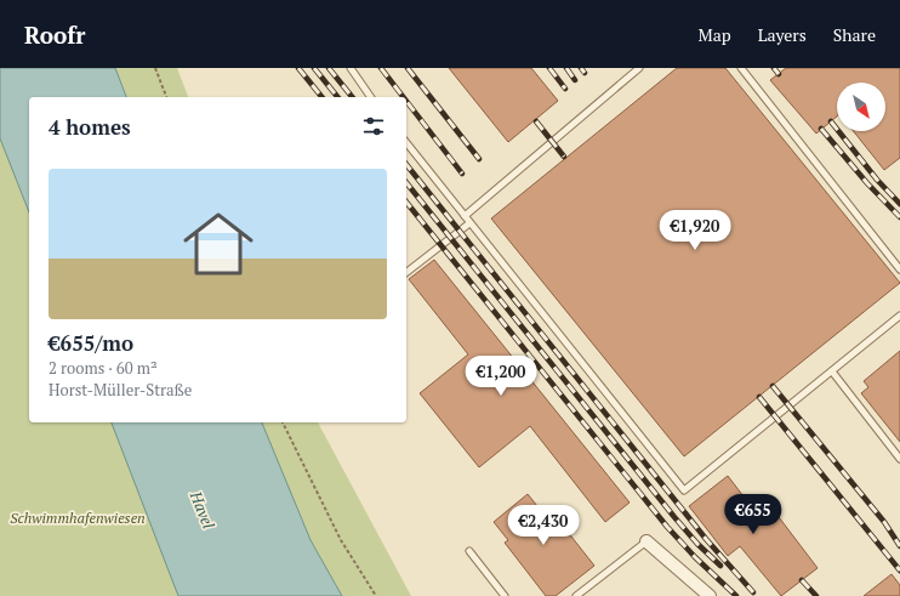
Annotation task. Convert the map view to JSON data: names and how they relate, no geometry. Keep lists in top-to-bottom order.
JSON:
{
  "water": ["Havel"],
  "parks": ["Schwimmhafenwiesen"],
  "north": "bottom right",
  "page": {
    "header": "Roofr",
    "nav": ["Map", "Layers", "Share"],
    "heading": "4 homes",
    "list": [
      {
        "name": "€655/mo",
        "note": "2 rooms · 60 m² · Horst-Müller-Straße"
      }
    ],
    "price": [
      "€1,920",
      "€1,200",
      "€655",
      "€2,430"
    ]
  }
}
